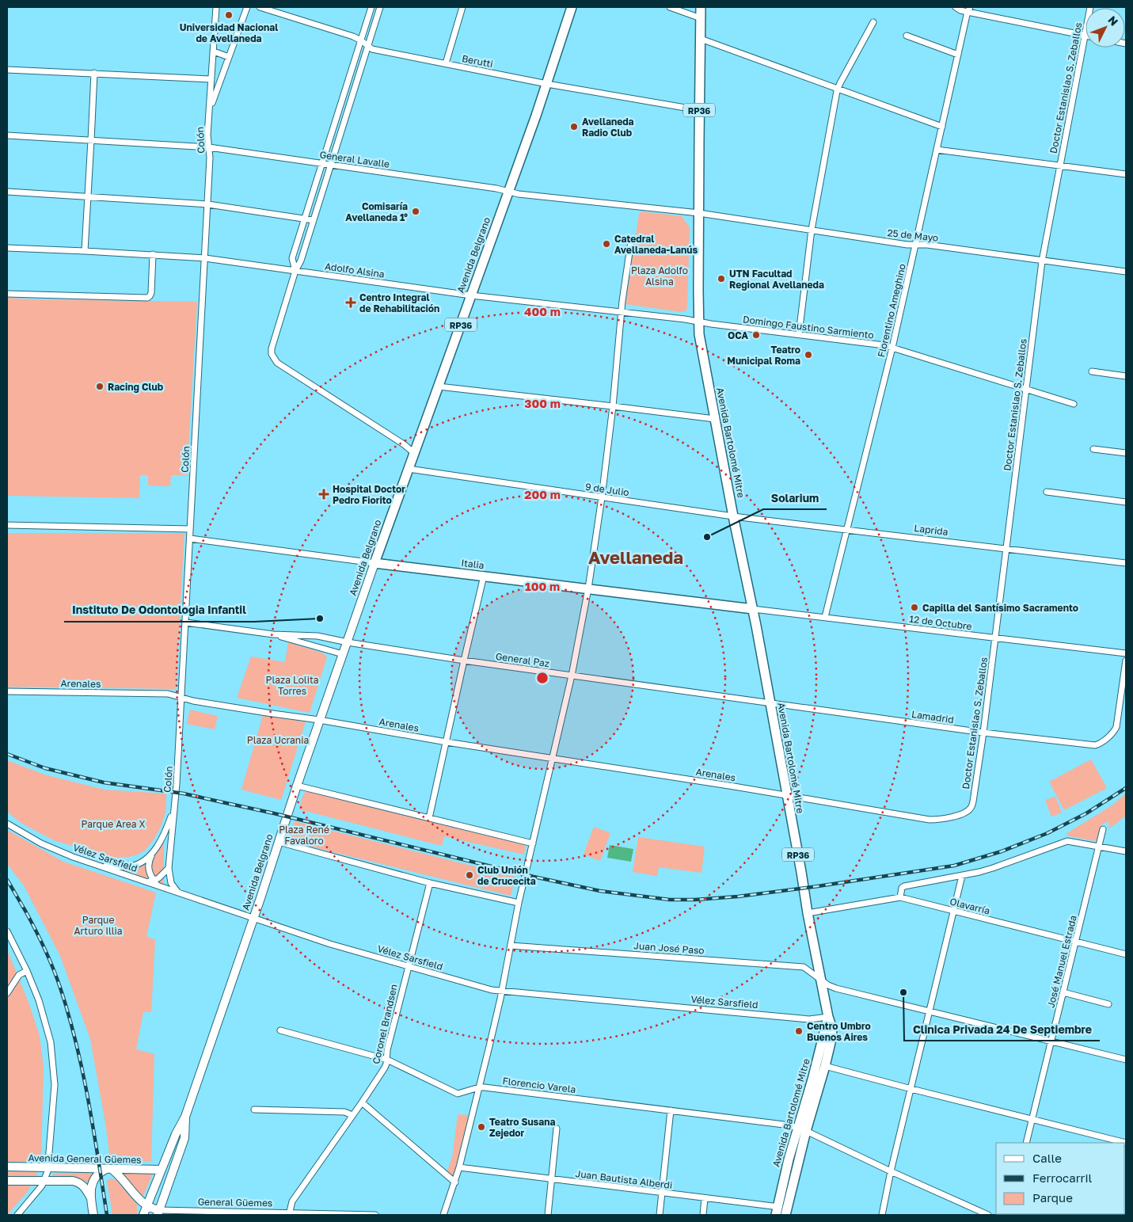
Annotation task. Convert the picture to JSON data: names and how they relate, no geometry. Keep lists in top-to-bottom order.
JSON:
{
  "streets": {
    "main road": [
      "RP36",
      "Avenida Belgrano",
      "Avenida Bartolomé Mitre",
      "Italia",
      "Avenida General Güemes",
      "General Güemes"
    ],
    "street": [
      "Berutti",
      "Doctor Estanislao S. Zeballos",
      "Colón",
      "General Lavalle",
      "25 de Mayo",
      "Adolfo Alsina",
      "Florentino Ameghino",
      "Domingo Faustino Sarmiento",
      "9 de Julio",
      "Laprida",
      "12 de Octubre",
      "General Paz",
      "Arenales",
      "Lamadrid",
      "Vélez Sarsfield",
      "Olavarría",
      "Juan José Paso",
      "José Manuel Estrada",
      "Coronel Brandsen",
      "Florencio Varela",
      "Juan Bautista Alberdi"
    ]
  },
  "crossings": [
    ["Berutti", "Avenida Belgrano"],
    ["Berutti", "Avenida Bartolomé Mitre"],
    ["Doctor Estanislao S. Zeballos", "25 de Mayo"],
    ["Doctor Estanislao S. Zeballos", "Domingo Faustino Sarmiento"],
    ["Doctor Estanislao S. Zeballos", "Laprida"],
    ["Doctor Estanislao S. Zeballos", "12 de Octubre"],
    ["Doctor Estanislao S. Zeballos", "Arenales"],
    ["Doctor Estanislao S. Zeballos", "Lamadrid"],
    ["Colón", "General Lavalle"],
    ["Colón", "Adolfo Alsina"],
    ["Colón", "Italia"],
    ["Colón", "General Paz"],
    ["Colón", "Arenales"],
    ["Colón", "Vélez Sarsfield"],
    ["General Lavalle", "25 de Mayo"],
    ["General Lavalle", "Avenida Belgrano"],
    ["General Lavalle", "Avenida Bartolomé Mitre"],
    ["25 de Mayo", "Florentino Ameghino"],
    ["25 de Mayo", "Avenida Bartolomé Mitre"],
    ["Avenida Belgrano", "Adolfo Alsina"],
    ["Avenida Belgrano", "9 de Julio"],
    ["Avenida Belgrano", "Italia"],
    ["Avenida Belgrano", "General Paz"],
    ["Avenida Belgrano", "Arenales"],
    ["Avenida Belgrano", "Vélez Sarsfield"],
    ["Avenida Belgrano", "Avenida General Güemes"],
    ["Avenida Belgrano", "General Güemes"],
    ["Adolfo Alsina", "Domingo Faustino Sarmiento"],
    ["Adolfo Alsina", "Avenida Bartolomé Mitre"],
    ["Florentino Ameghino", "Domingo Faustino Sarmiento"],
    ["Florentino Ameghino", "Laprida"],
    ["Florentino Ameghino", "12 de Octubre"],
    ["Domingo Faustino Sarmiento", "Avenida Bartolomé Mitre"],
    ["Avenida Bartolomé Mitre", "9 de Julio"],
    ["Avenida Bartolomé Mitre", "Laprida"],
    ["Avenida Bartolomé Mitre", "Italia"],
    ["Avenida Bartolomé Mitre", "12 de Octubre"],
    ["Avenida Bartolomé Mitre", "General Paz"],
    ["Avenida Bartolomé Mitre", "Arenales"],
    ["Avenida Bartolomé Mitre", "Lamadrid"],
    ["Avenida Bartolomé Mitre", "Vélez Sarsfield"],
    ["Avenida Bartolomé Mitre", "Olavarría"],
    ["Avenida Bartolomé Mitre", "Juan José Paso"],
    ["Avenida Bartolomé Mitre", "Florencio Varela"],
    ["Avenida Bartolomé Mitre", "Juan Bautista Alberdi"],
    ["9 de Julio", "Laprida"],
    ["Italia", "12 de Octubre"],
    ["General Paz", "Lamadrid"],
    ["Vélez Sarsfield", "Coronel Brandsen"],
    ["Olavarría", "José Manuel Estrada"],
    ["Juan José Paso", "José Manuel Estrada"],
    ["Coronel Brandsen", "Florencio Varela"],
    ["Coronel Brandsen", "General Güemes"],
    ["Avenida General Güemes", "General Güemes"]
  ],
  "districts": ["Avellaneda"],
  "parks": [
    "Plaza Adolfo Alsina",
    "Plaza Lolita Torres",
    "Plaza Ucrania",
    "Parque Area X",
    "Plaza René Favaloro",
    "Parque Arturo Illia"
  ],
  "places": {
    "other": [
      "Universidad Nacional de Avellaneda",
      "Avellaneda Radio Club",
      "Comisaría Avellaneda 1°",
      "Catedral Avellaneda-Lanús",
      "UTN Facultad Regional Avellaneda",
      "OCA",
      "Teatro Municipal Roma",
      "Racing Club",
      "Solarium",
      "Capilla del Santísimo Sacramento",
      "Instituto De Odontologia Infantil",
      "Club Unión de Crucecita",
      "Clinica Privada 24 De Septiembre",
      "Centro Umbro Buenos Aires",
      "Teatro Susana Zejedor"
    ],
    "health": ["Centro Integral de Rehabilitación", "Hospital Doctor Pedro Fiorito"]
  },
  "legend": ["Calle", "Ferrocarril", "Parque"],
  "north": "top right",
  "rings": [
    "400 m",
    "300 m",
    "200 m",
    "100 m"
  ]
}
